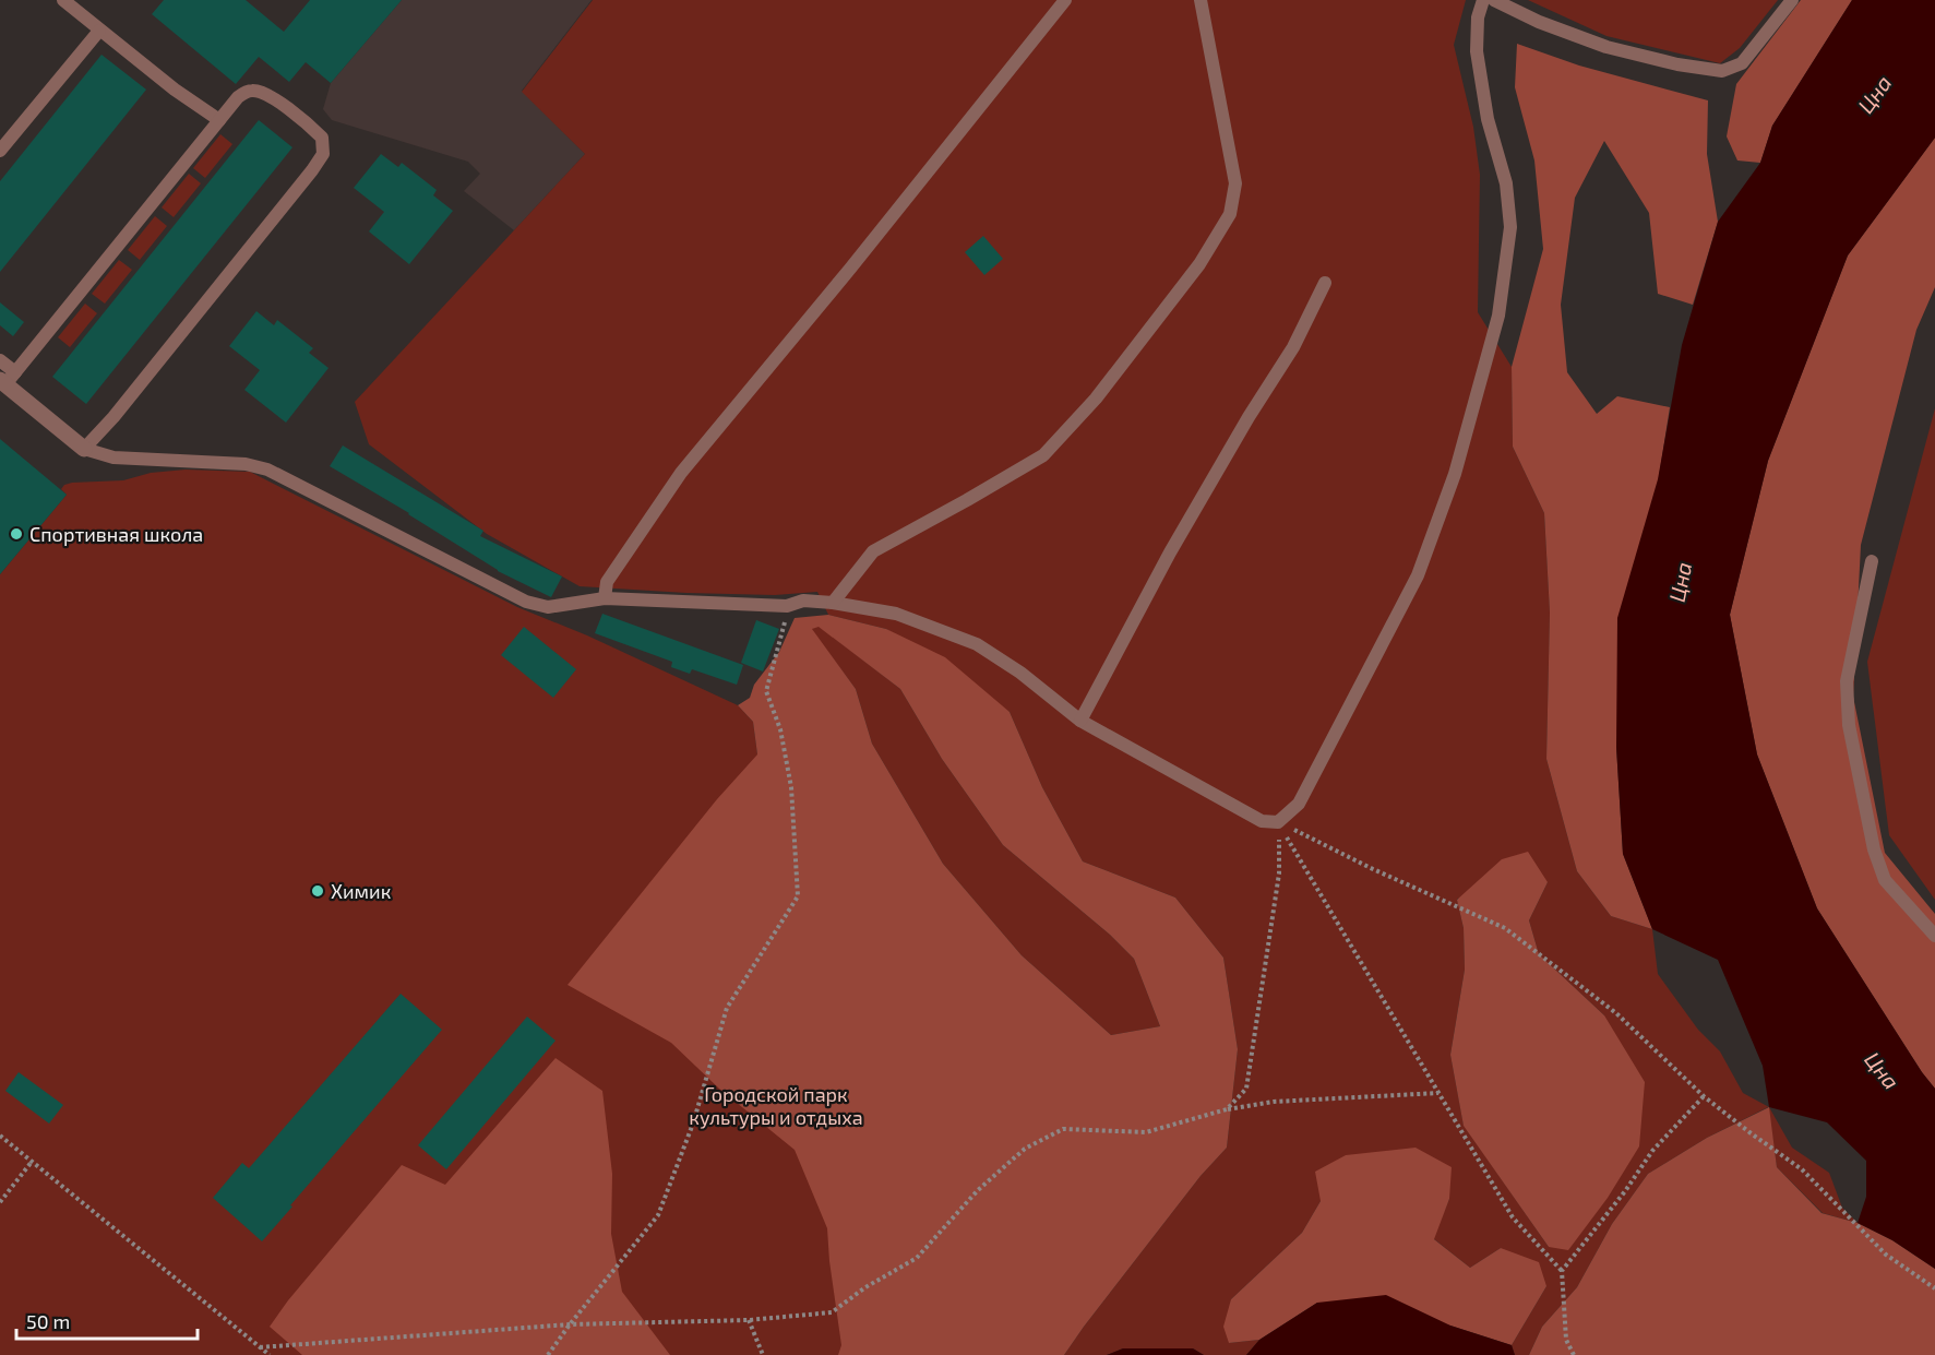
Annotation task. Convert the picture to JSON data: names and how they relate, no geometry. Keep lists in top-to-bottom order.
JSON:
{
  "water": ["Цна"],
  "parks": ["Городской парк культуры и отдыха"],
  "places": ["Спортивная школа", "Химик"],
  "scale_bar": "50 m"
}
